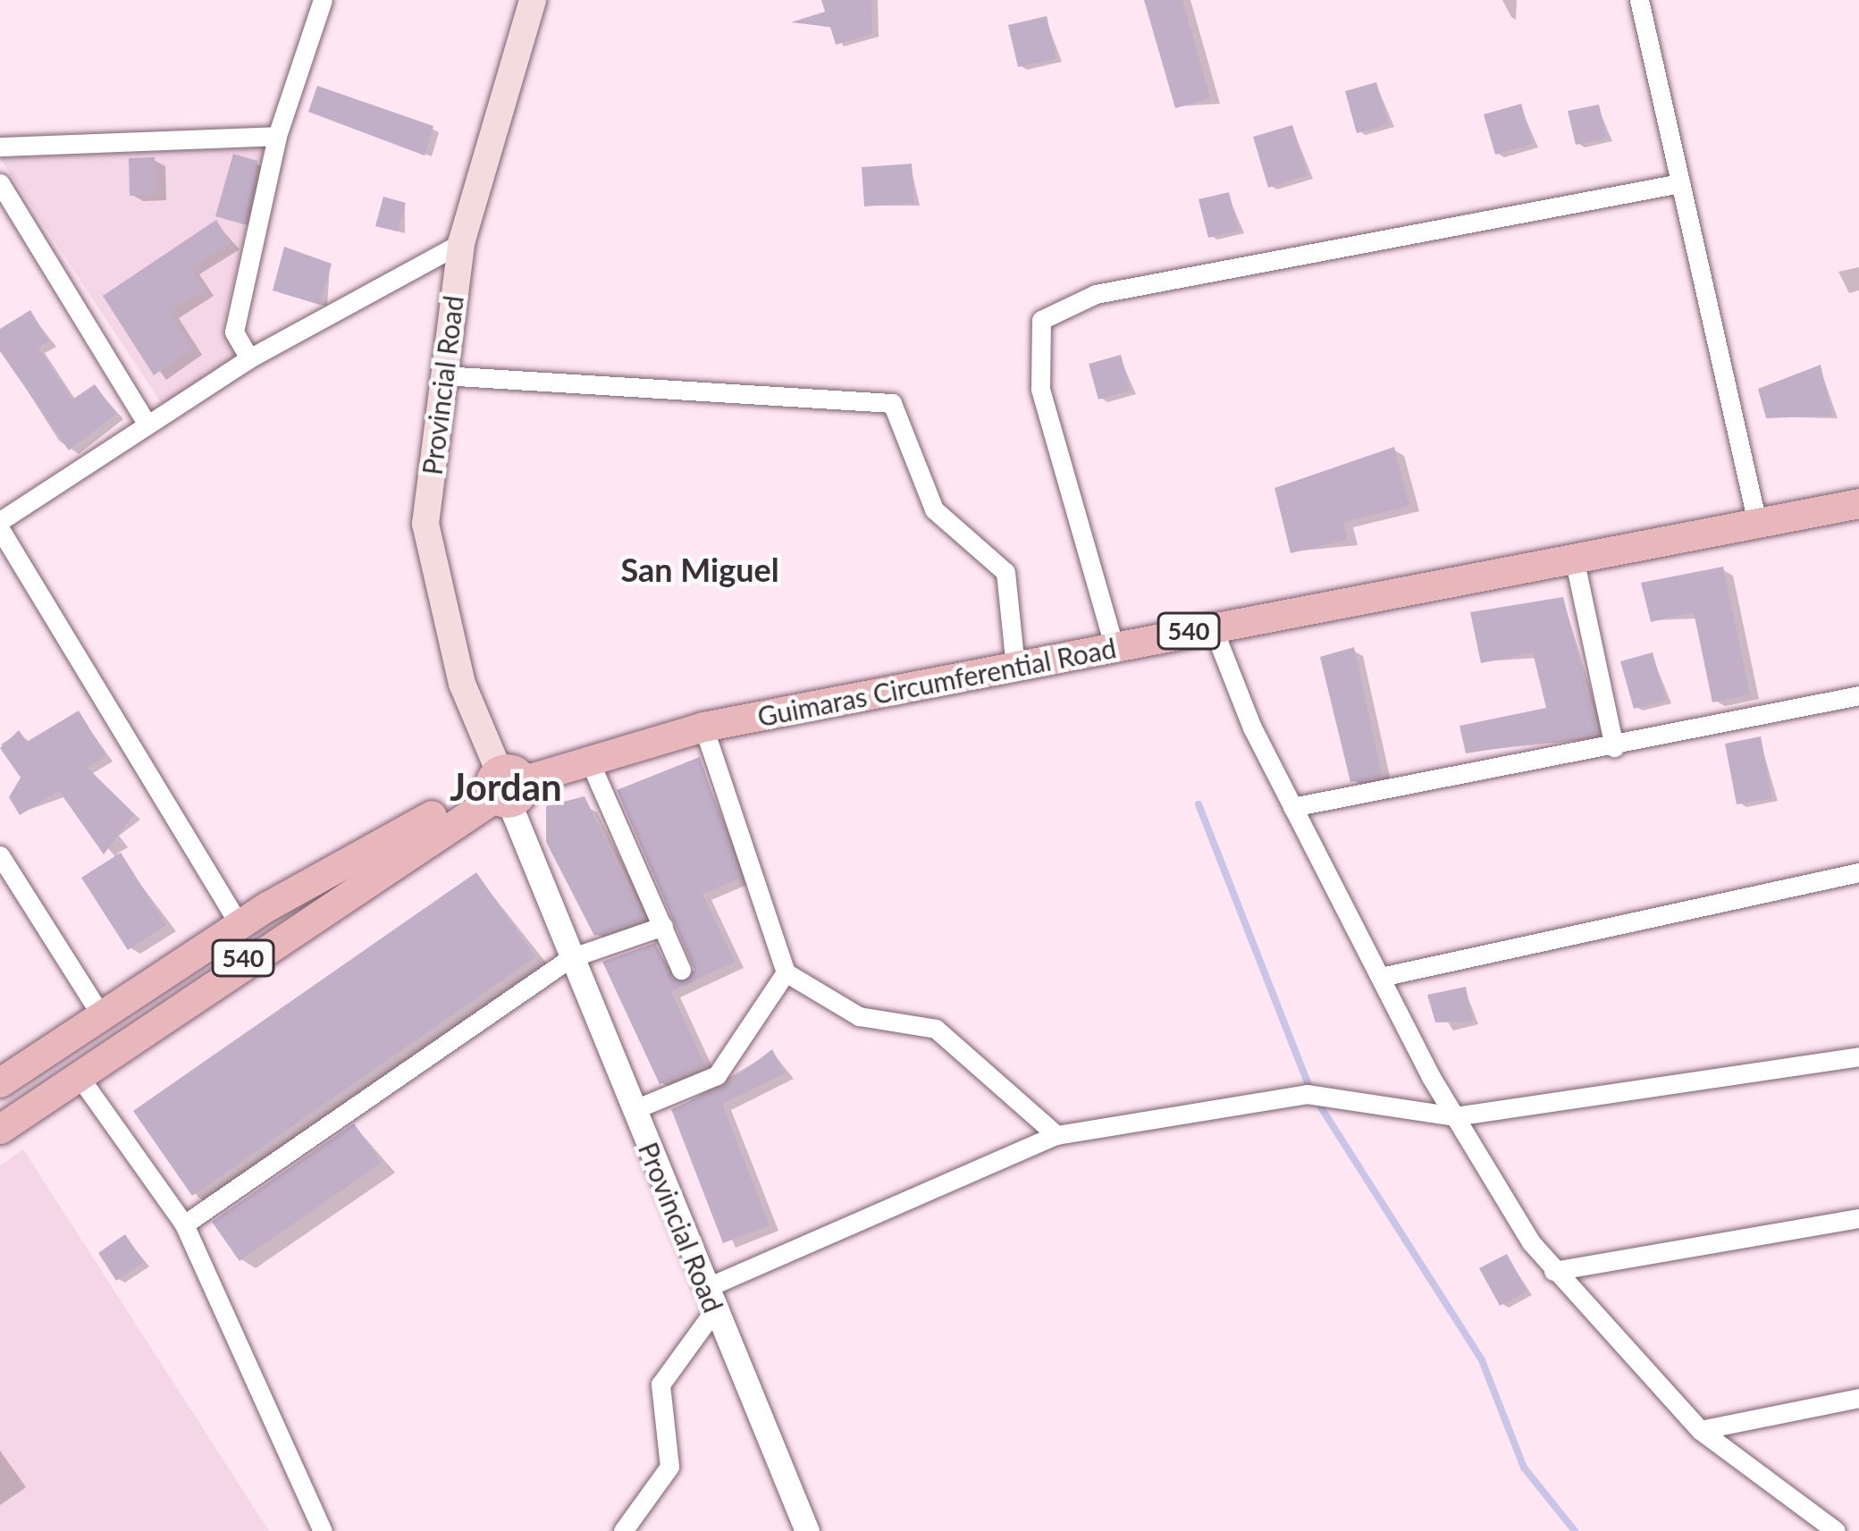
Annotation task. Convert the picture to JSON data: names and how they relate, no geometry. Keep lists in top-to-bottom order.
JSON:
{
  "streets": {
    "main road": ["Provincial Road", "540", "Guimaras Circumferential Road"]
  },
  "crossings": [
    ["Provincial Road", "Guimaras Circumferential Road"]
  ],
  "districts": ["San Miguel", "Jordan"]
}
